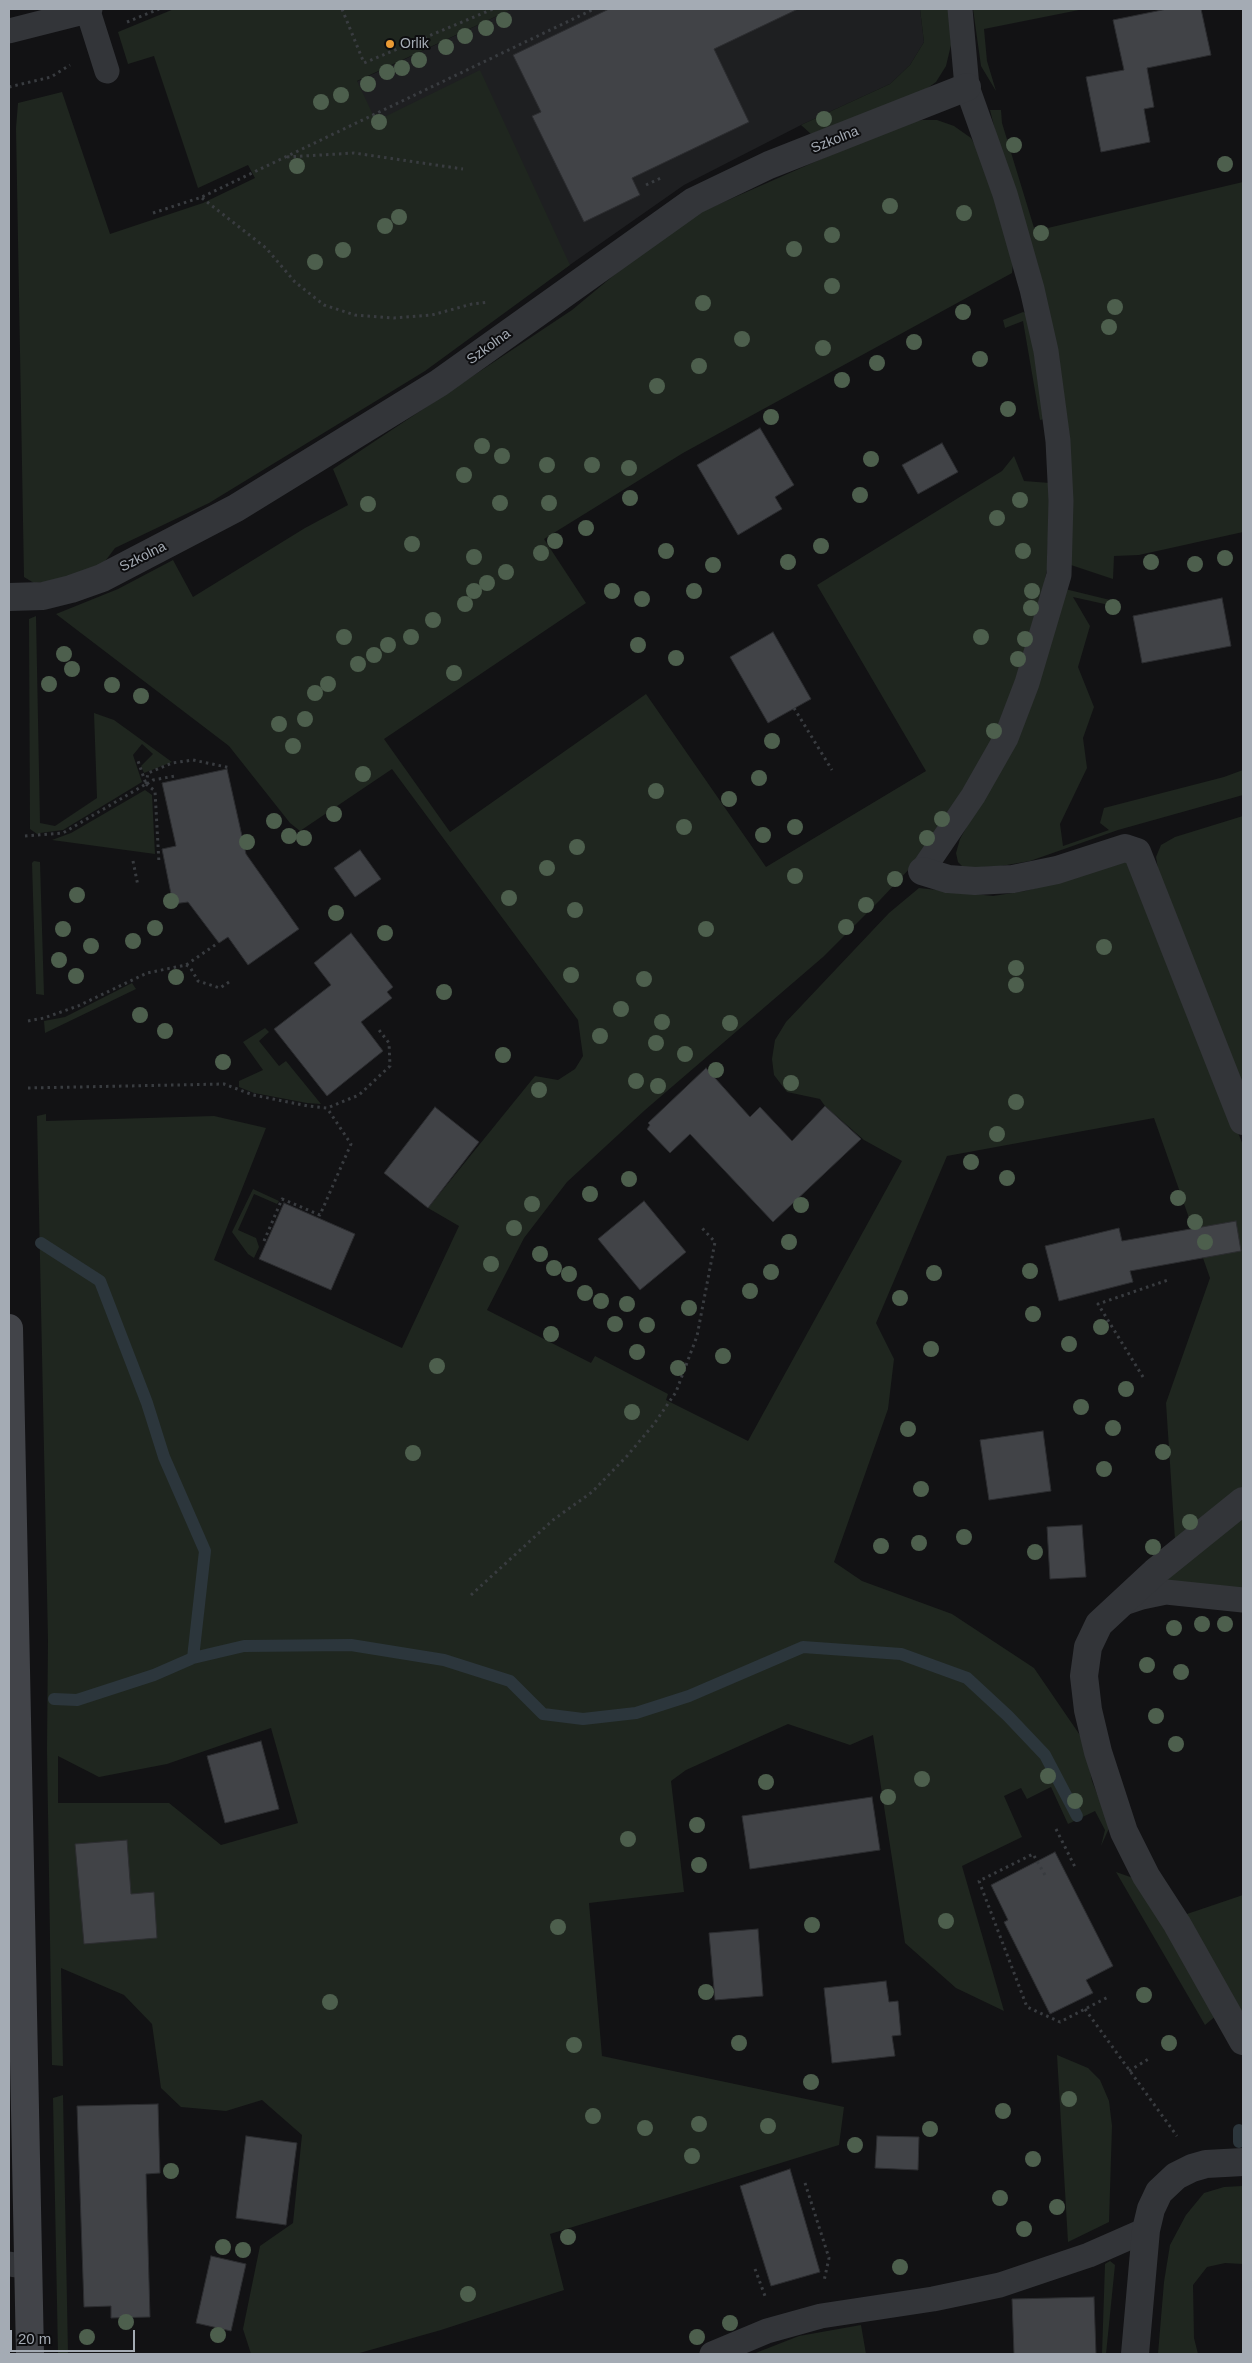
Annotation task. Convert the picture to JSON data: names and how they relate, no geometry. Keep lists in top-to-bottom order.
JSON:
{
  "streets": {
    "street": ["Szkolna"]
  },
  "places": ["Orlik"],
  "scale_bar": "20 m"
}
